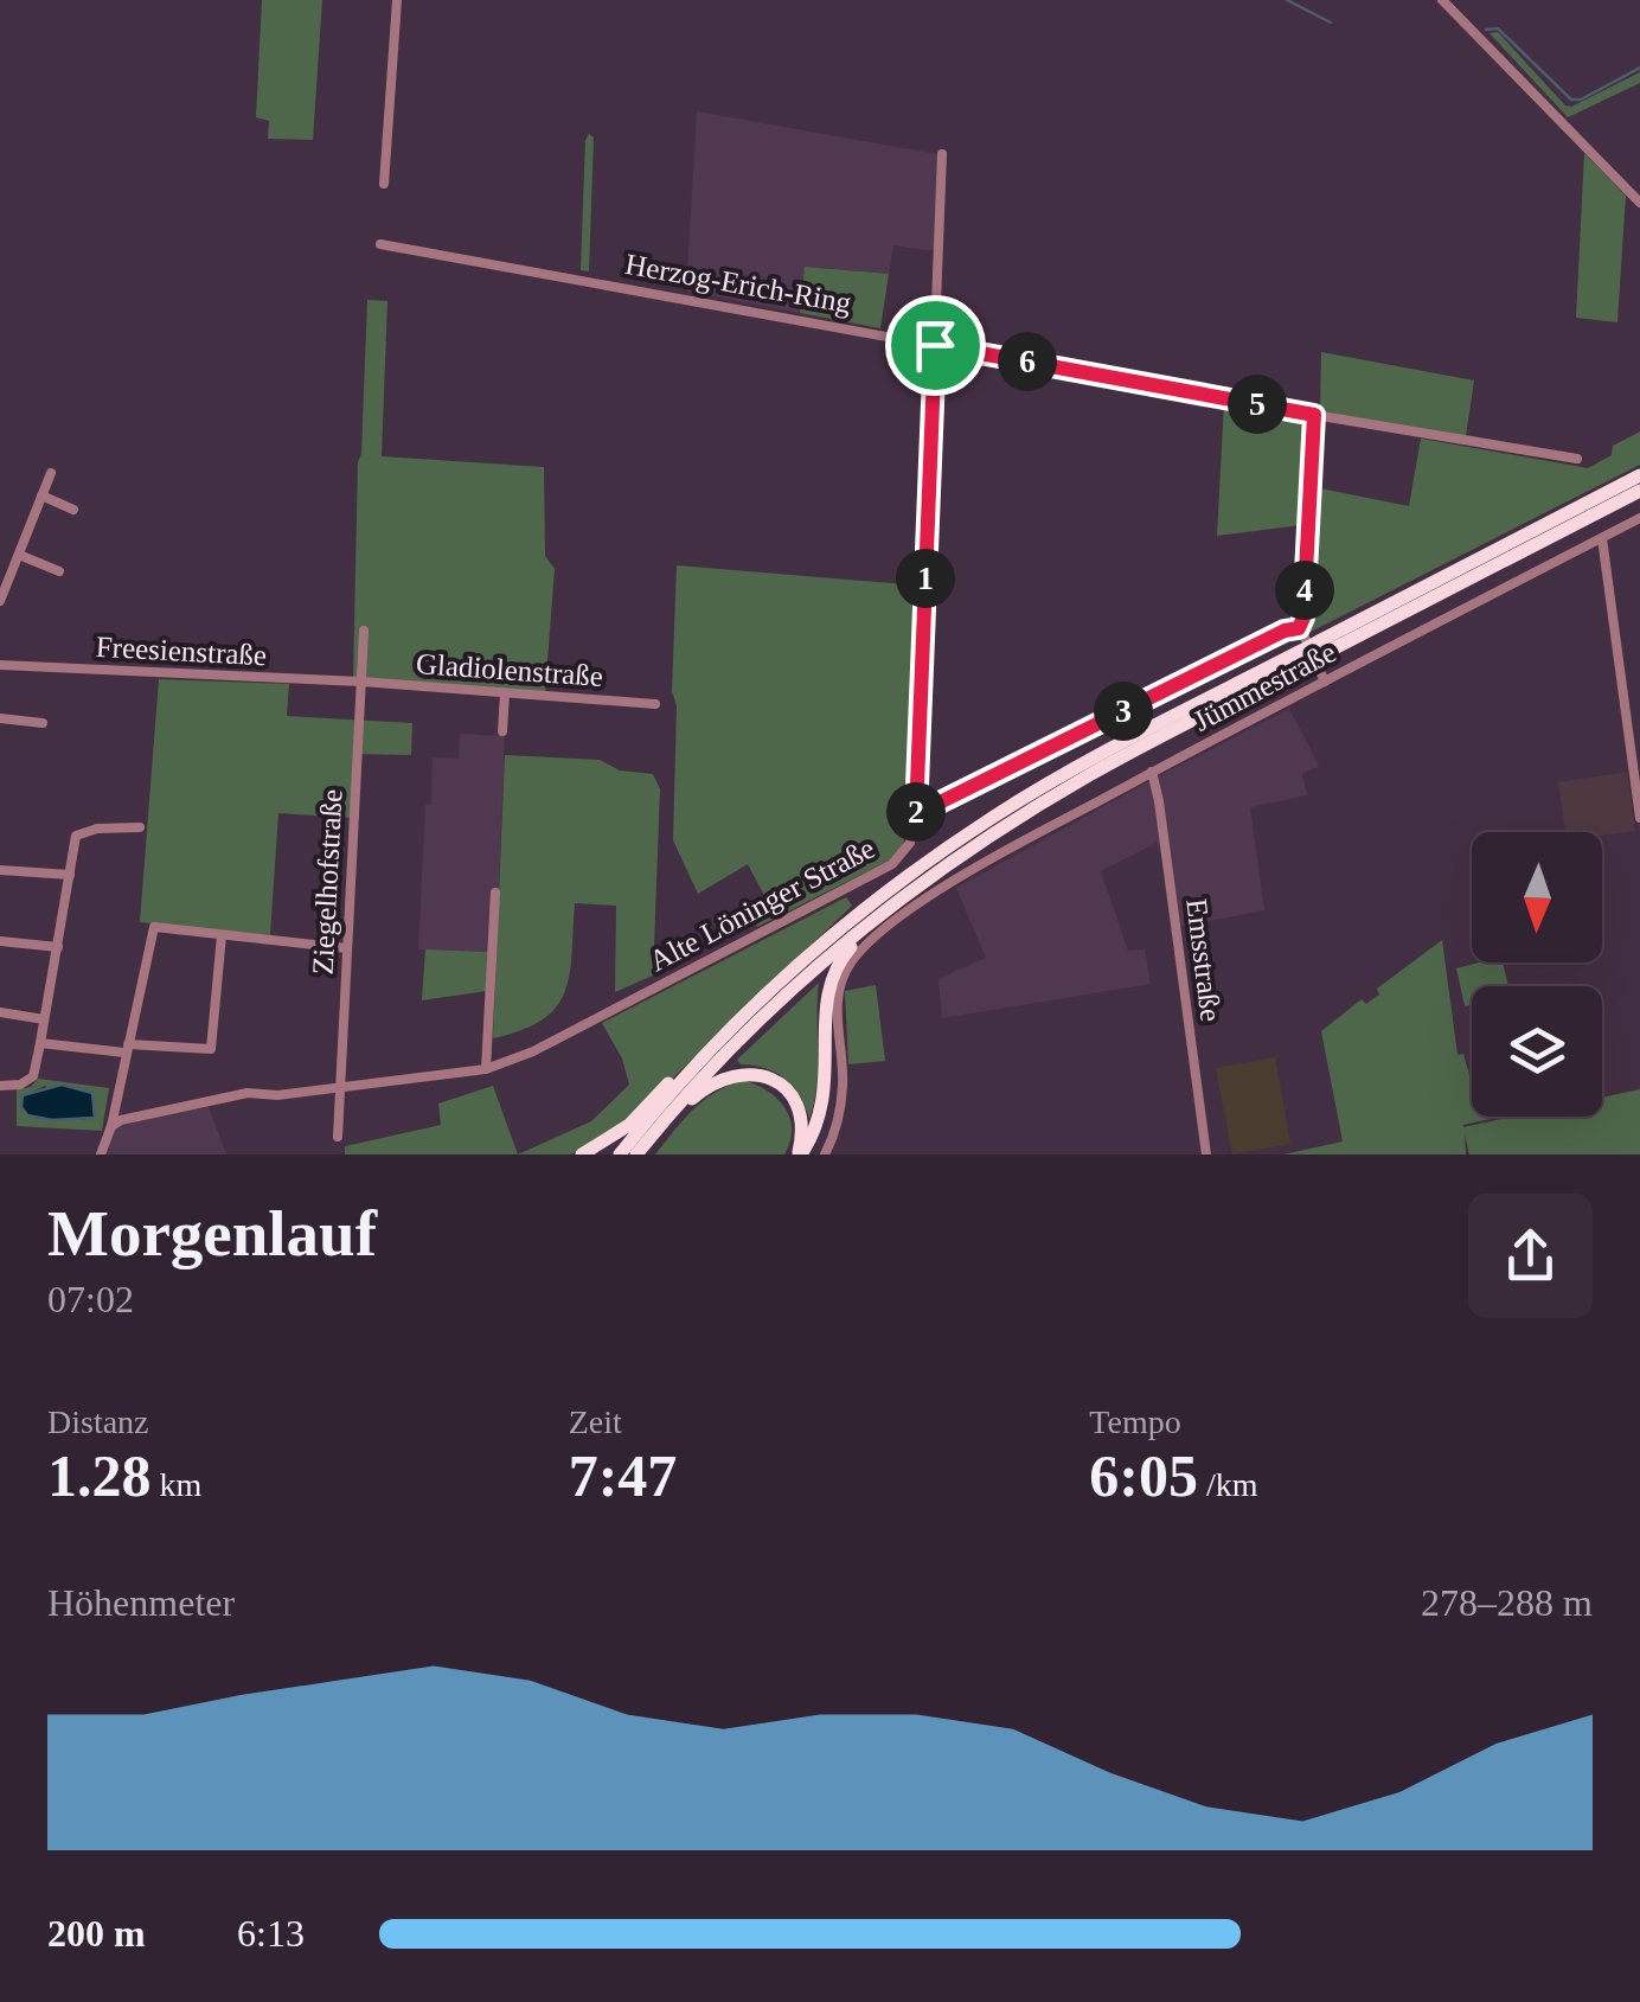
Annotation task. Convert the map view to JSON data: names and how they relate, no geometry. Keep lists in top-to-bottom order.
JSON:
{
  "streets": {
    "street": [
      "Herzog-Erich-Ring",
      "Freesienstraße",
      "Gladiolenstraße",
      "Jümmestraße",
      "Ziegelhofstraße",
      "Alte Löninger Straße",
      "Emsstraße"
    ]
  },
  "crossings": [
    ["Freesienstraße", "Gladiolenstraße"],
    ["Freesienstraße", "Ziegelhofstraße"],
    ["Gladiolenstraße", "Ziegelhofstraße"],
    ["Jümmestraße", "Emsstraße"],
    ["Ziegelhofstraße", "Alte Löninger Straße"]
  ],
  "north": "bottom",
  "page": {
    "pins": [
      "6",
      "5",
      "1",
      "4",
      "3",
      "2"
    ],
    "heading": ["Morgenlauf", "07:02"],
    "stats": [
      ["Distanz", "1.28 km"],
      ["Zeit", "7:47"],
      ["Tempo", "6:05 /km"]
    ],
    "chart": ["Höhenmeter", "278–288 m"],
    "list": [
      {
        "name": "200 m",
        "note": "6:13"
      }
    ]
  }
}
